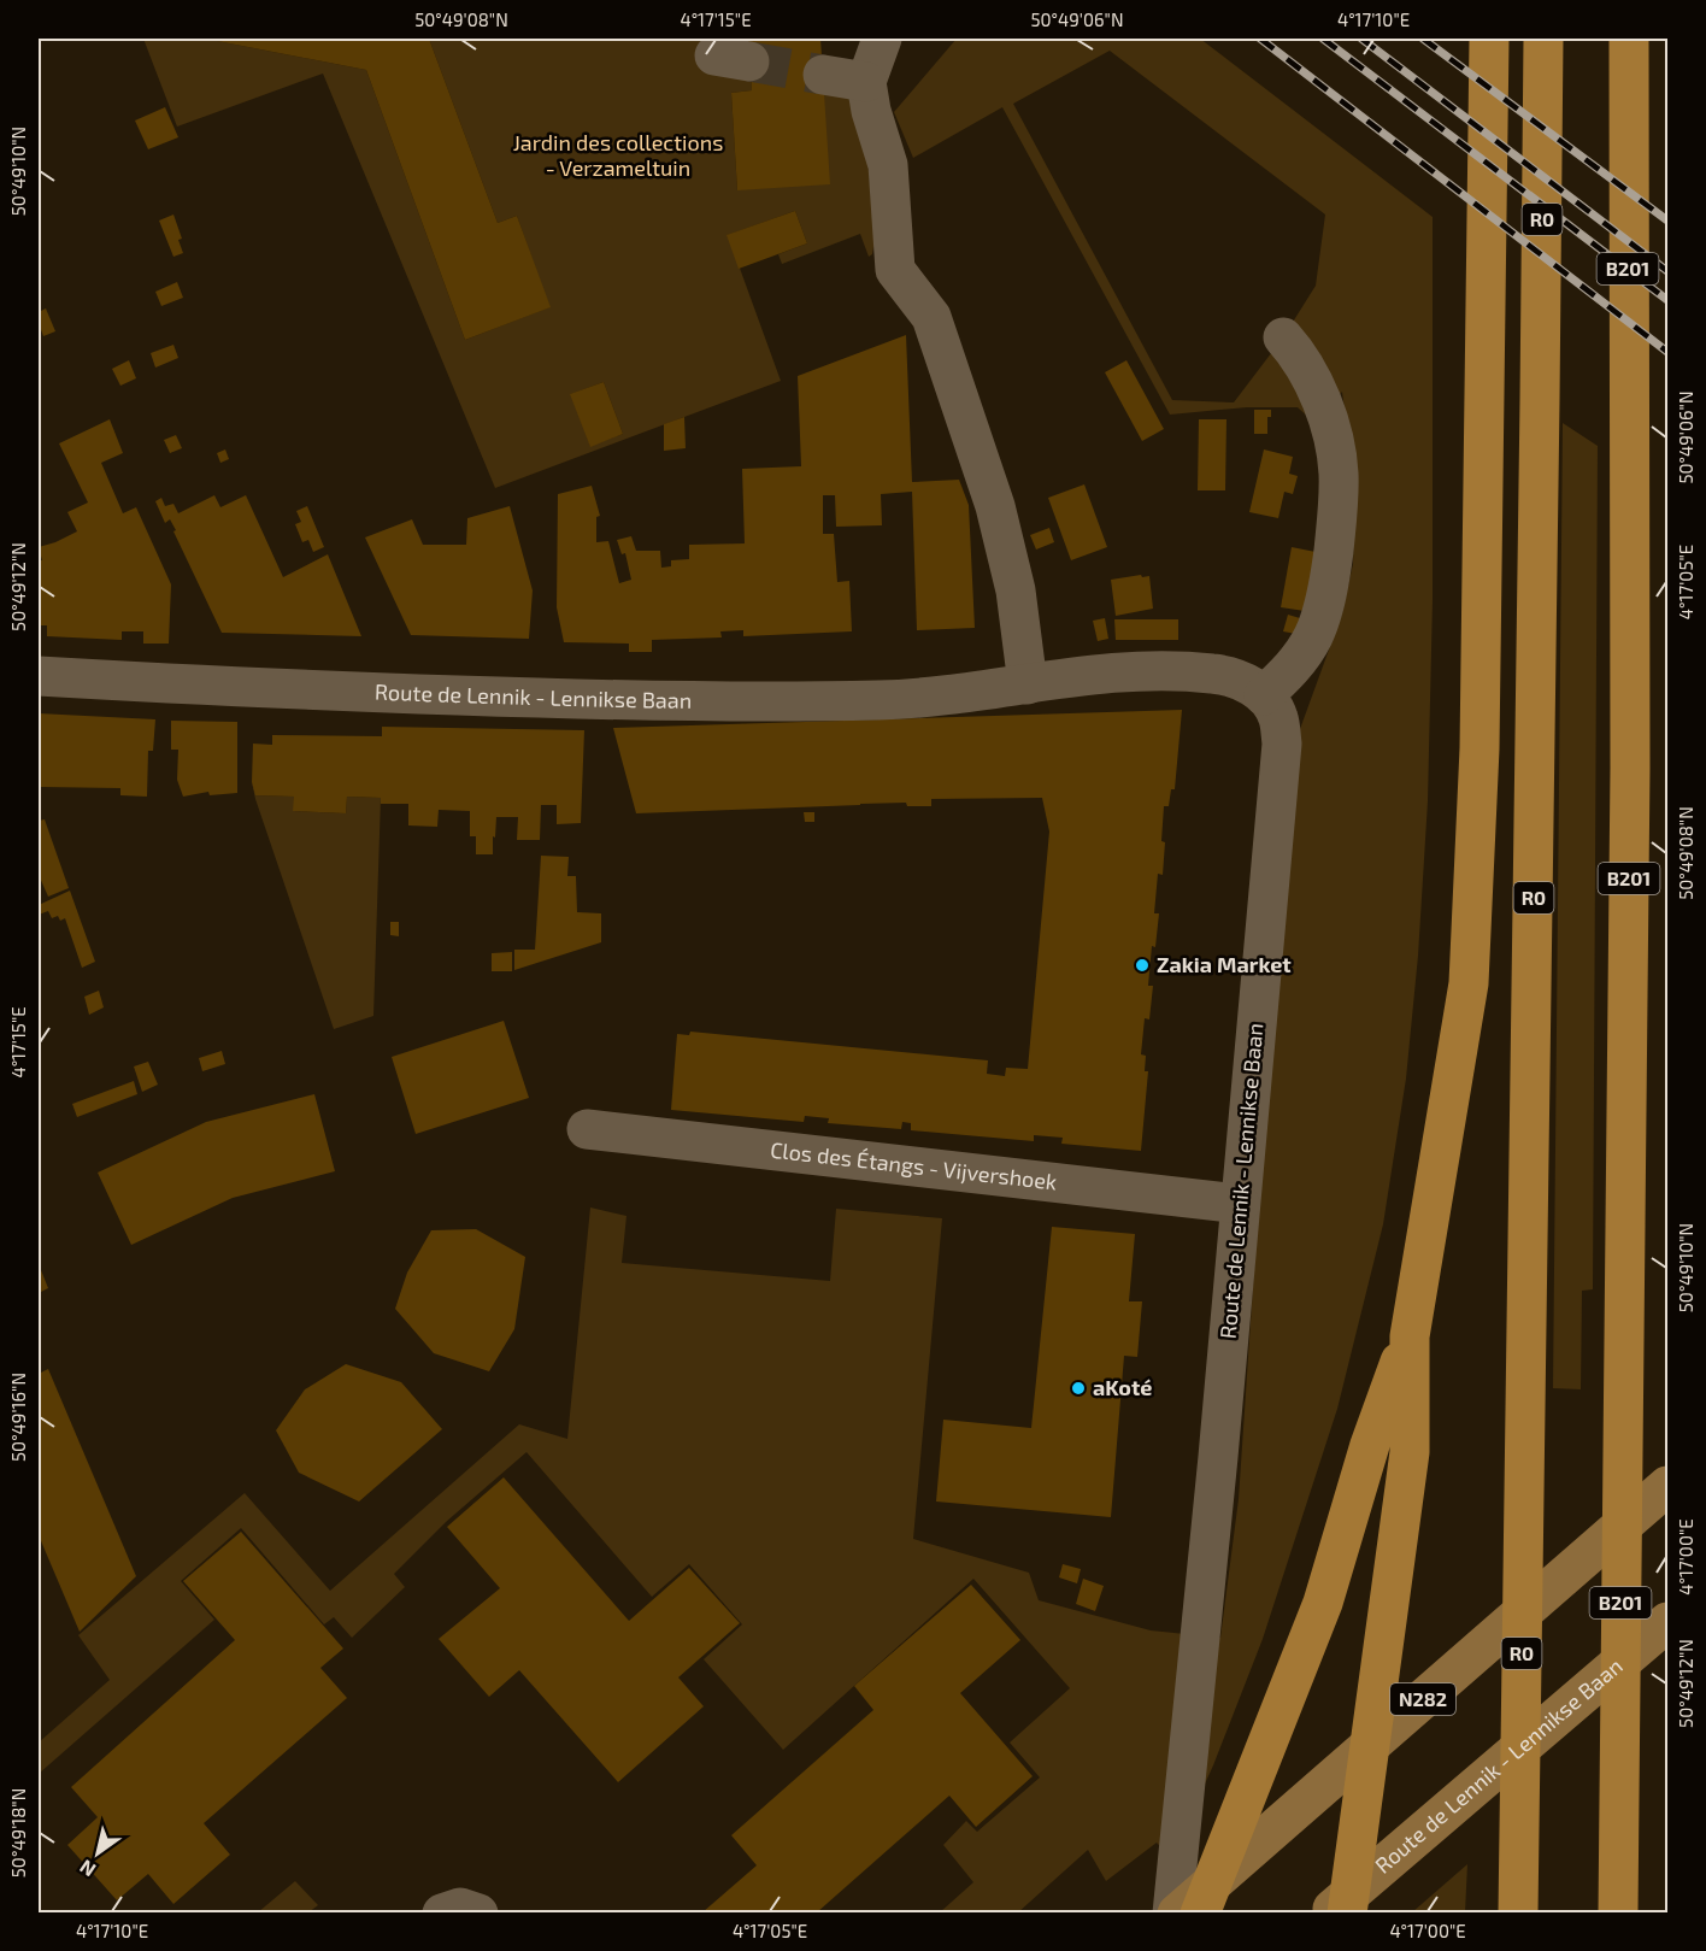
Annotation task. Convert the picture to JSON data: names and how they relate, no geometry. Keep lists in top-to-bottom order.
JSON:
{
  "streets": {
    "highway": ["R0", "B201"],
    "main road": ["Route de Lennik - Lennikse Baan", "N282"],
    "street": ["Clos des Étangs - Vijvershoek"]
  },
  "crossings": [
    ["Route de Lennik - Lennikse Baan", "Clos des Étangs - Vijvershoek"]
  ],
  "parks": ["Jardin des collections - Verzameltuin"],
  "places": ["Zakia Market", "aKoté"],
  "north": "bottom left",
  "coordinates": [
    "50°49'08\"N",
    "4°17'15\"E",
    "50°49'06\"N",
    "4°17'10\"E",
    "50°49'10\"N",
    "4°17'05\"E",
    "50°49'12\"N",
    "50°49'16\"N",
    "4°17'00\"E",
    "50°49'18\"N"
  ]
}
